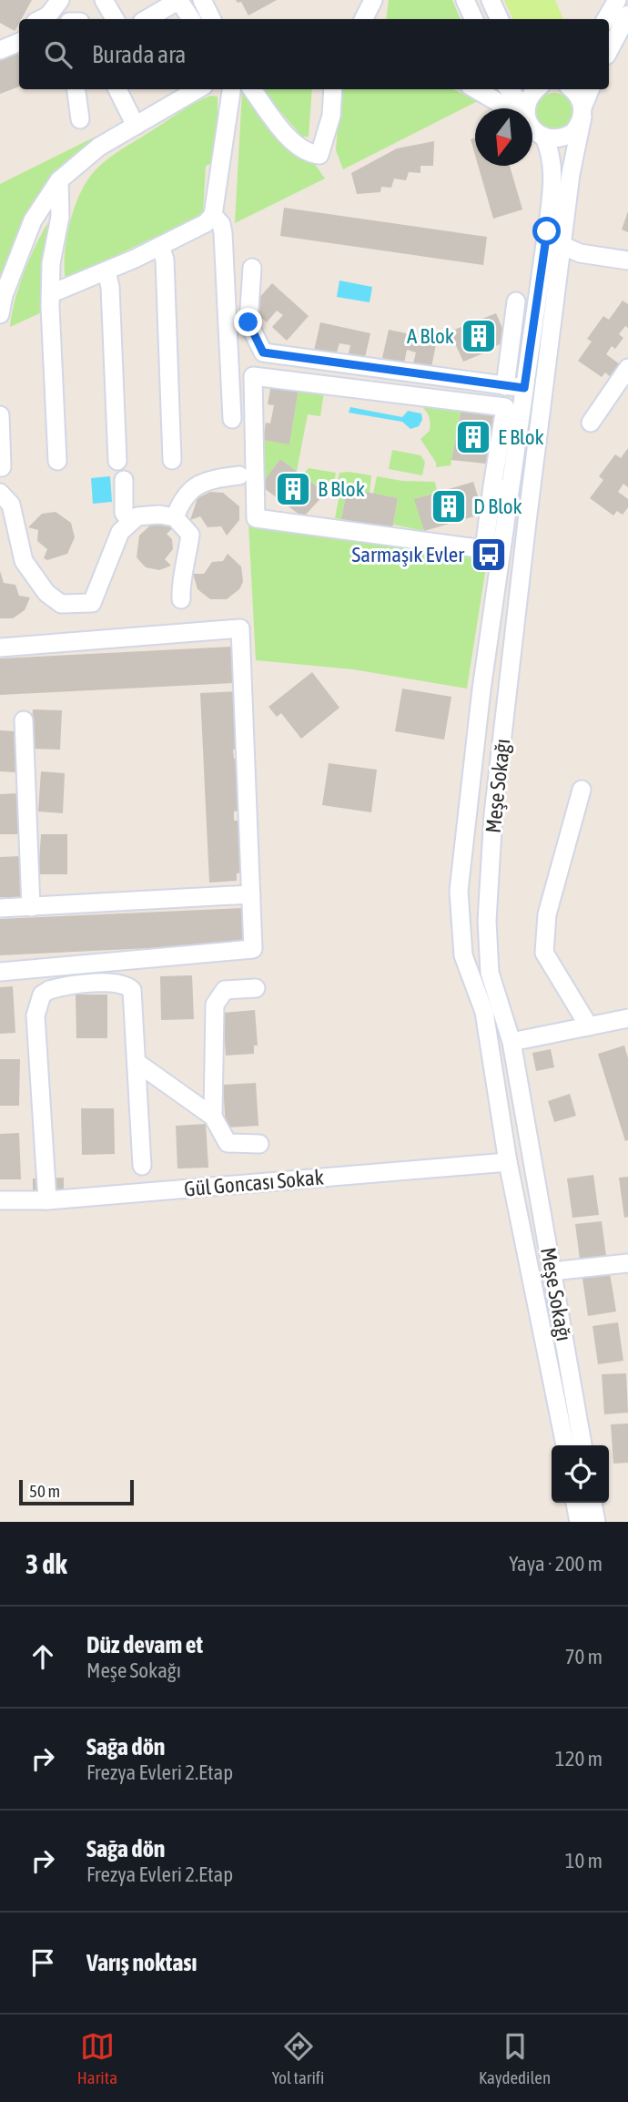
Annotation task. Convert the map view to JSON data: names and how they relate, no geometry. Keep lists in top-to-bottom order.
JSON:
{
  "streets": {
    "street": ["Meşe Sokağı", "Gül Goncası Sokak"]
  },
  "crossings": [
    ["Meşe Sokağı", "Gül Goncası Sokak"]
  ],
  "places": {
    "building": [
      "A Blok",
      "E Blok",
      "B Blok",
      "D Blok"
    ],
    "bus stop": ["Sarmaşık Evler"]
  },
  "scale_bar": "50 m",
  "north": "bottom",
  "page": {
    "search": "Burada ara",
    "scale": "50 m",
    "heading": ["3 dk", "Yaya · 200 m"],
    "list": [
      ["Düz devam et", "Meşe Sokağı", "70 m"],
      ["Sağa dön", "Frezya Evleri 2.Etap", "120 m"],
      ["Sağa dön", "Frezya Evleri 2.Etap", "10 m"],
      "Varış noktası"
    ],
    "nav": ["Harita", "Yol tarifi", "Kaydedilen"]
  }
}
